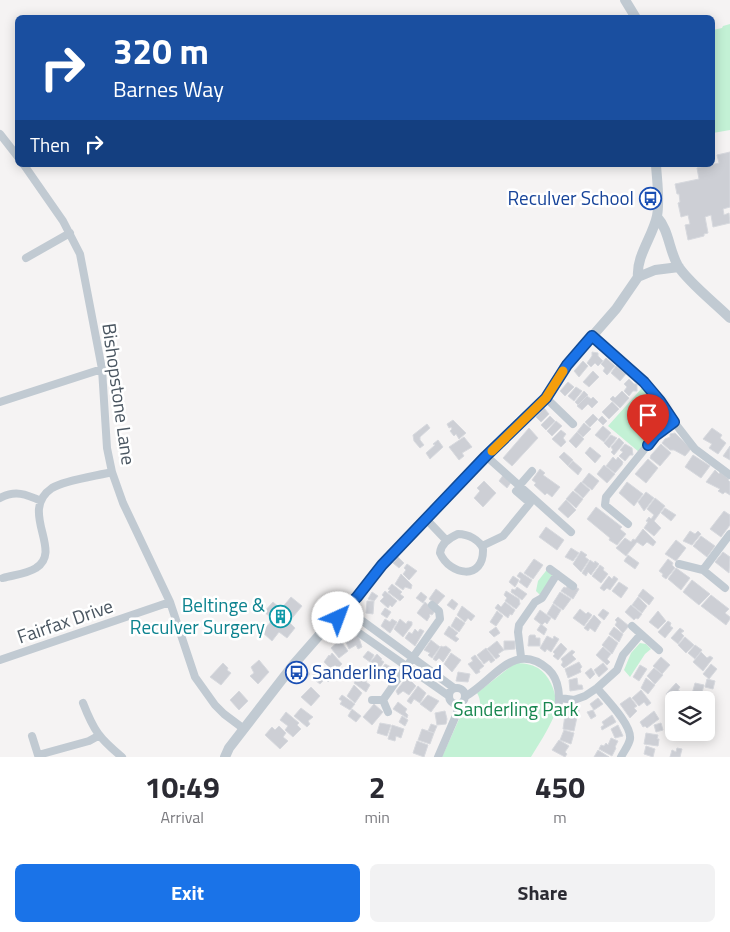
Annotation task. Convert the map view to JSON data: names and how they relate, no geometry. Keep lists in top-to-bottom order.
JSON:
{
  "streets": {
    "street": ["Bishopstone Lane", "Fairfax Drive"]
  },
  "crossings": [
    ["Bishopstone Lane", "Fairfax Drive"]
  ],
  "parks": ["Sanderling Park"],
  "places": {
    "bus stop": ["Reculver School", "Sanderling Road"],
    "building": ["Beltinge & Reculver Surgery"]
  },
  "page": {
    "turn": ["320 m", "Barnes Way"],
    "then": "Then",
    "eta": [
      "10:49",
      "Arrival",
      "2",
      "min",
      "450",
      "m"
    ],
    "buttons": ["Exit", "Share"]
  }
}
